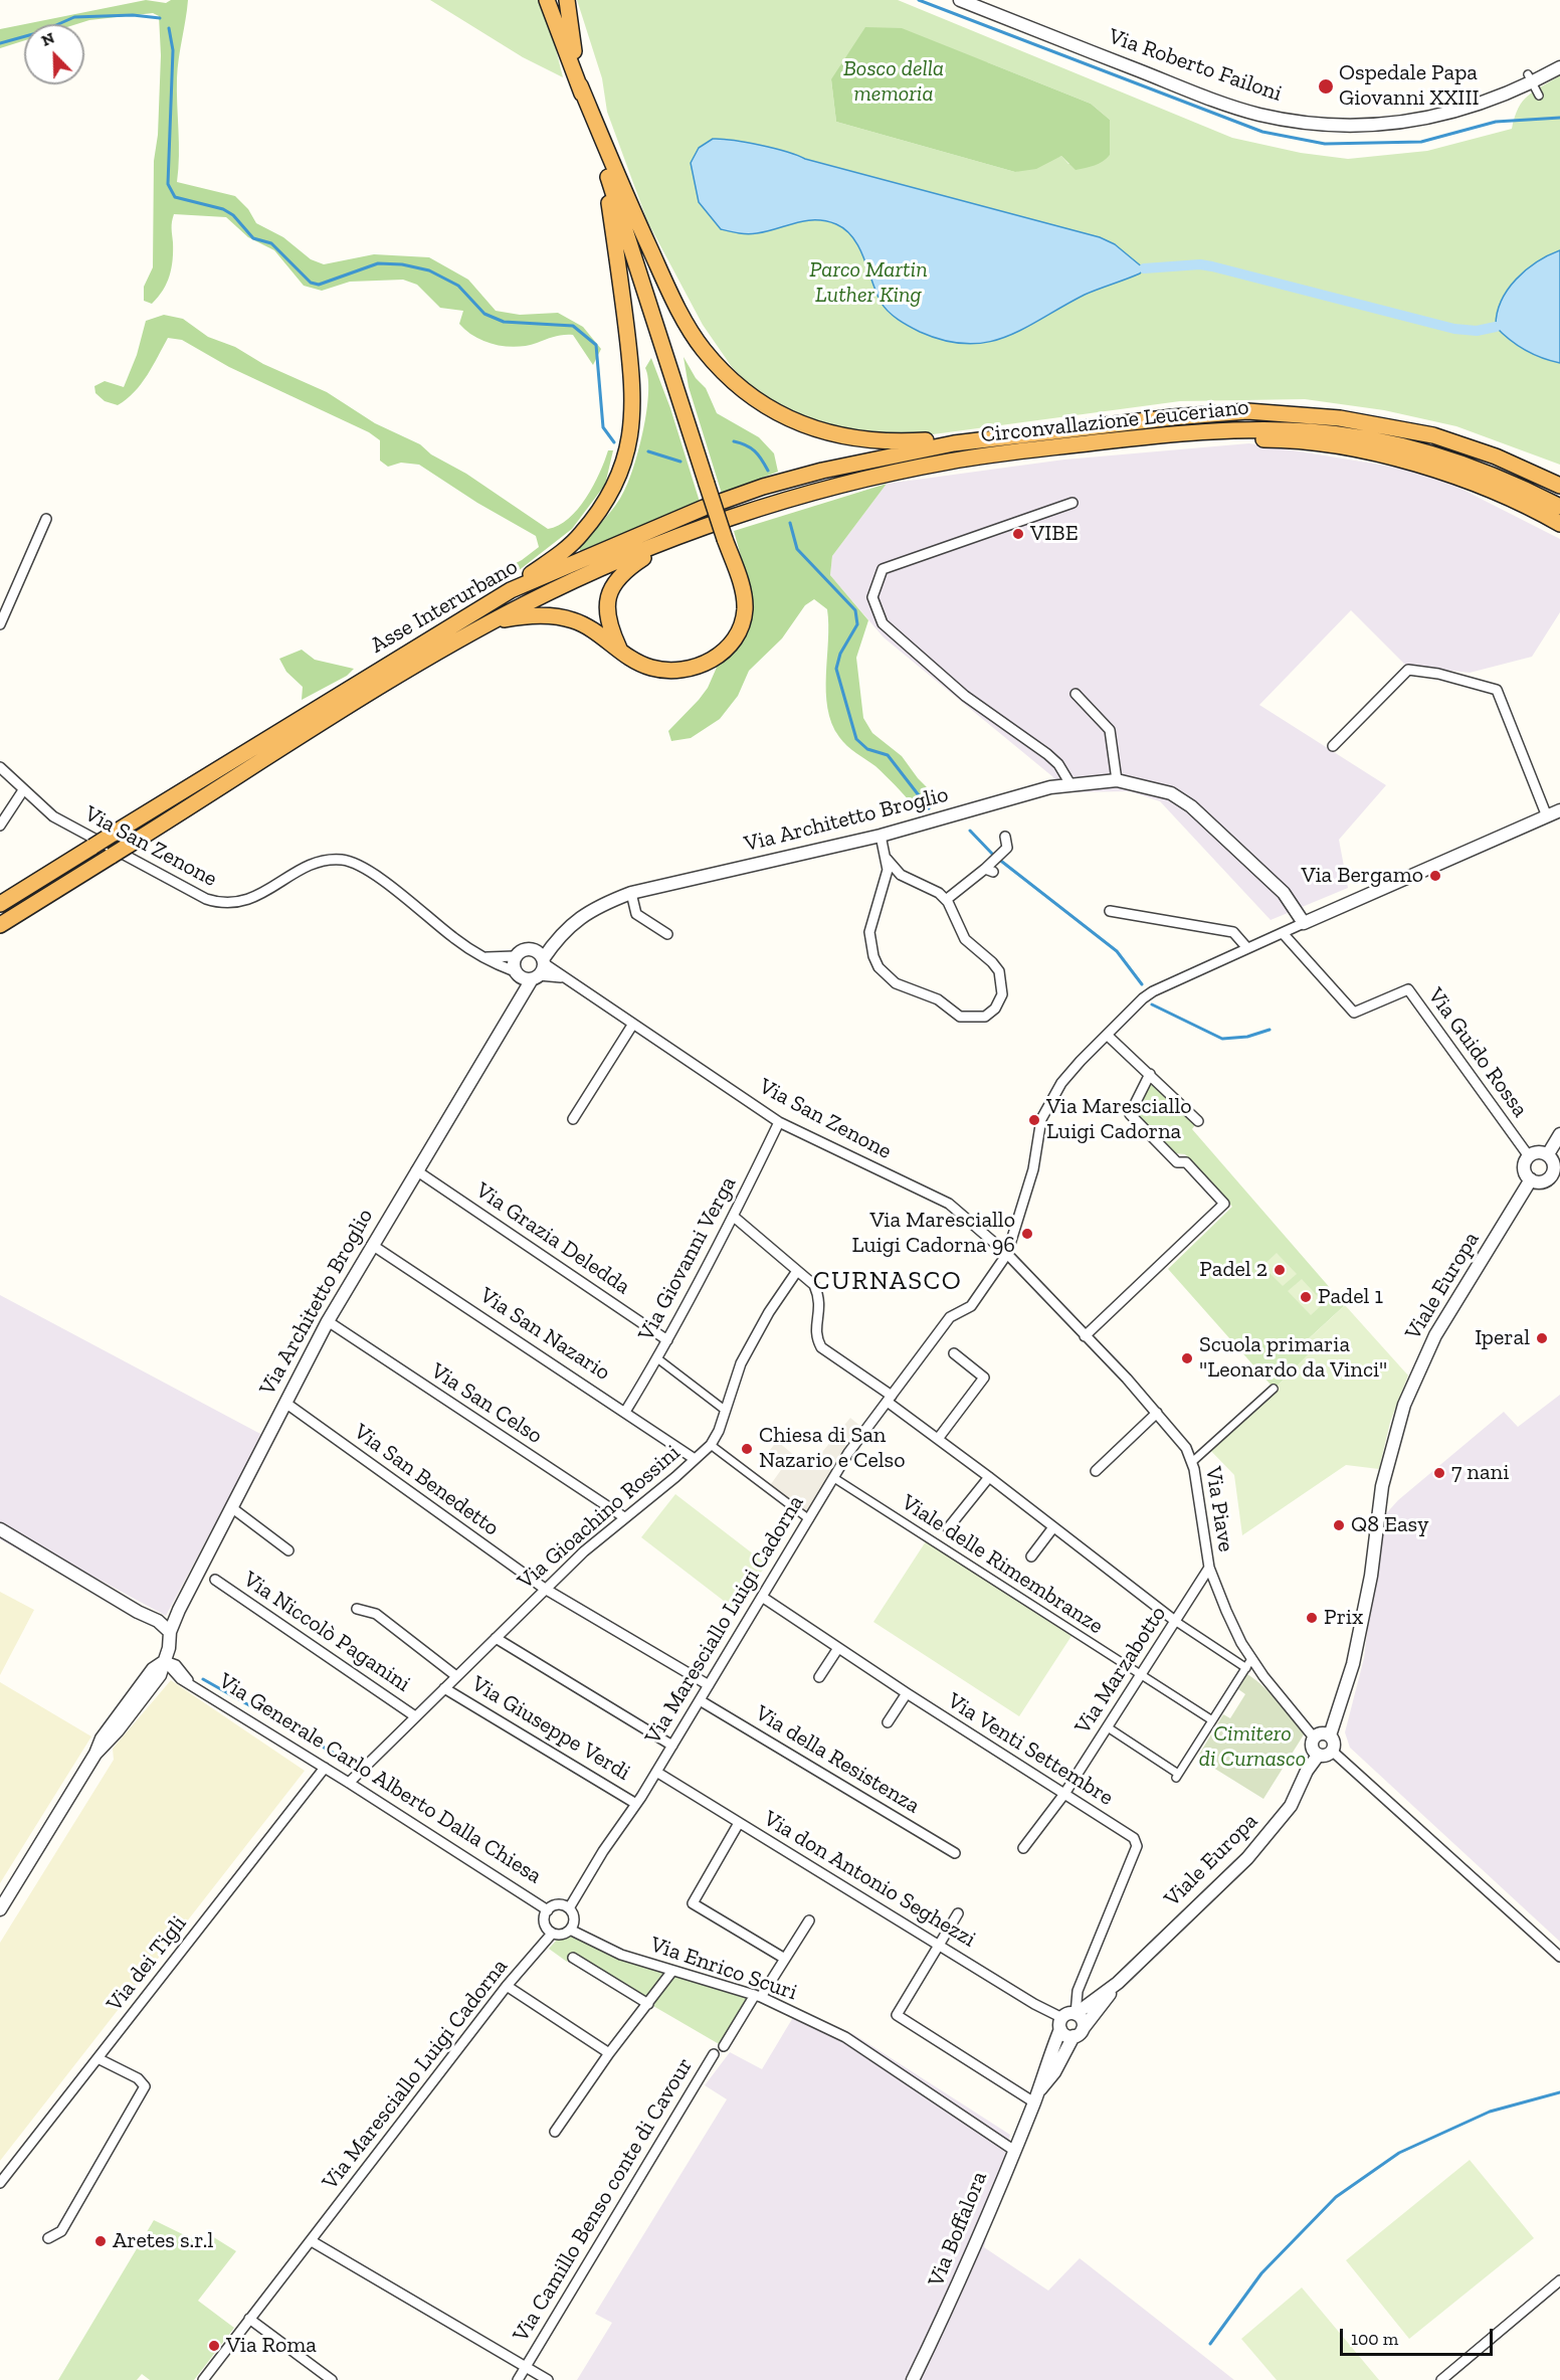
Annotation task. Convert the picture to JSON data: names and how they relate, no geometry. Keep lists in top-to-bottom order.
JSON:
{
  "streets": {
    "highway": ["Circonvallazione Leuceriano", "Asse Interurbano"],
    "street": [
      "Via Roberto Failoni",
      "Via Architetto Broglio",
      "Via San Zenone",
      "Via Guido Rossa",
      "Via Grazia Deledda",
      "Via Giovanni Verga",
      "Viale Europa",
      "Via San Nazario",
      "Via San Celso",
      "Via San Benedetto",
      "Via Piave",
      "Via Gioachino Rossini",
      "Viale delle Rimembranze",
      "Via Maresciallo Luigi Cadorna",
      "Via Niccolò Paganini",
      "Via Marzabotto",
      "Via Giuseppe Verdi",
      "Via Venti Settembre",
      "Via della Resistenza",
      "Via Generale Carlo Alberto Dalla Chiesa",
      "Via don Antonio Seghezzi",
      "Via dei Tigli",
      "Via Enrico Scuri",
      "Via Camillo Benso conte di Cavour",
      "Via Boffalora"
    ]
  },
  "crossings": [
    ["Circonvallazione Leuceriano", "Asse Interurbano"],
    ["Via Architetto Broglio", "Via San Zenone"],
    ["Via Architetto Broglio", "Via Grazia Deledda"],
    ["Via Architetto Broglio", "Via San Nazario"],
    ["Via Architetto Broglio", "Via San Celso"],
    ["Via Architetto Broglio", "Via San Benedetto"],
    ["Via San Zenone", "Via Giovanni Verga"],
    ["Via San Zenone", "Via Piave"],
    ["Via San Zenone", "Via Maresciallo Luigi Cadorna"],
    ["Via Guido Rossa", "Viale Europa"],
    ["Via Grazia Deledda", "Via Giovanni Verga"],
    ["Via Giovanni Verga", "Via San Nazario"],
    ["Viale Europa", "Via Piave"],
    ["Viale Europa", "Via Venti Settembre"],
    ["Viale Europa", "Via don Antonio Seghezzi"],
    ["Viale Europa", "Via Boffalora"],
    ["Via San Nazario", "Via Gioachino Rossini"],
    ["Via San Celso", "Via Gioachino Rossini"],
    ["Via San Benedetto", "Via Gioachino Rossini"],
    ["Via San Benedetto", "Via Maresciallo Luigi Cadorna"],
    ["Via Piave", "Via Maresciallo Luigi Cadorna"],
    ["Via Piave", "Via Marzabotto"],
    ["Via Gioachino Rossini", "Via Niccolò Paganini"],
    ["Via Gioachino Rossini", "Via Giuseppe Verdi"],
    ["Via Gioachino Rossini", "Via Generale Carlo Alberto Dalla Chiesa"],
    ["Viale delle Rimembranze", "Via Maresciallo Luigi Cadorna"],
    ["Viale delle Rimembranze", "Via Marzabotto"],
    ["Via Maresciallo Luigi Cadorna", "Via Giuseppe Verdi"],
    ["Via Maresciallo Luigi Cadorna", "Via Venti Settembre"],
    ["Via Maresciallo Luigi Cadorna", "Via della Resistenza"],
    ["Via Maresciallo Luigi Cadorna", "Via Generale Carlo Alberto Dalla Chiesa"],
    ["Via Maresciallo Luigi Cadorna", "Via don Antonio Seghezzi"],
    ["Via Maresciallo Luigi Cadorna", "Via Enrico Scuri"],
    ["Via Marzabotto", "Via Venti Settembre"],
    ["Via Venti Settembre", "Via don Antonio Seghezzi"],
    ["Via Venti Settembre", "Via Boffalora"],
    ["Via Generale Carlo Alberto Dalla Chiesa", "Via dei Tigli"],
    ["Via Generale Carlo Alberto Dalla Chiesa", "Via Enrico Scuri"],
    ["Via don Antonio Seghezzi", "Via Boffalora"],
    ["Via Enrico Scuri", "Via Boffalora"]
  ],
  "districts": ["CURNASCO"],
  "parks": ["Bosco della memoria", "Parco Martin Luther King", "Cimitero di Curnasco"],
  "places": [
    "Ospedale Papa Giovanni XXIII",
    "VIBE",
    "Via Bergamo",
    "Via Maresciallo Luigi Cadorna",
    "Via Maresciallo Luigi Cadorna 96",
    "Padel 2",
    "Padel 1",
    "Iperal",
    "Scuola primaria \"Leonardo da Vinci\"",
    "Chiesa di San Nazario e Celso",
    "7 nani",
    "Q8 Easy",
    "Prix",
    "Aretes s.r.l",
    "Via Roma"
  ],
  "scale_bar": "100 m",
  "north": "top left"
}
